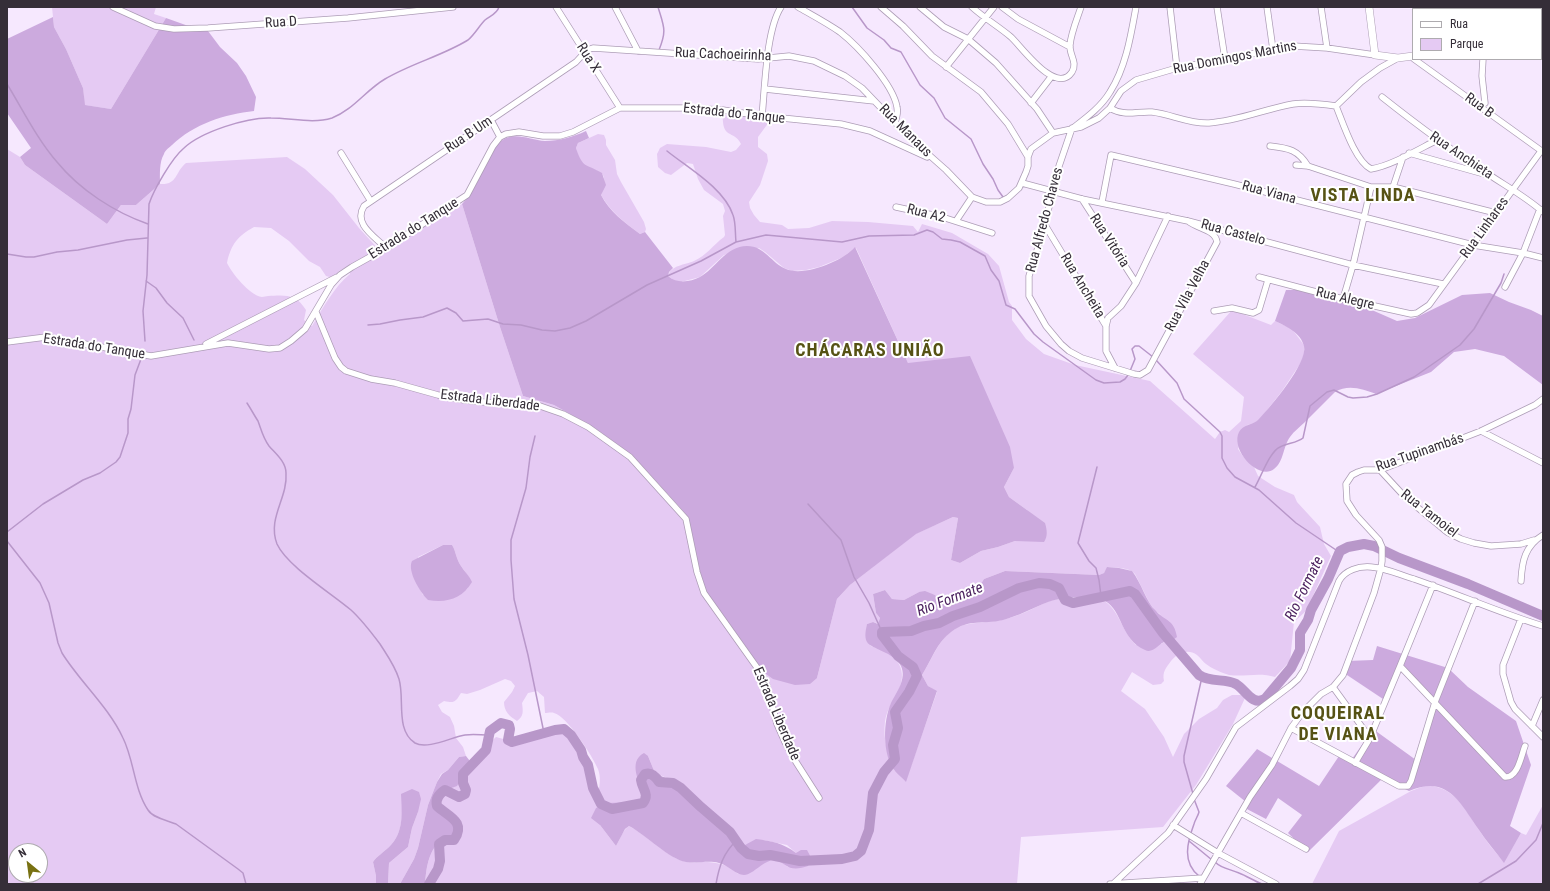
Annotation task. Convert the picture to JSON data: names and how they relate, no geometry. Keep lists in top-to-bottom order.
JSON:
{
  "streets": {
    "main road": ["Rua Domingos Martins"],
    "street": [
      "Rua D",
      "Rua Cachoeirinha",
      "Rua X",
      "Rua B",
      "Estrada do Tanque",
      "Rua Manaus",
      "Rua B Um",
      "Rua Anchieta",
      "Rua Viana",
      "Rua A2",
      "Rua Alfredo Chaves",
      "Rua Linhares",
      "Rua Castelo",
      "Rua Vitória",
      "Rua Ancheita",
      "Rua Vila Velha",
      "Rua Alegre",
      "Estrada Liberdade",
      "Rua Tupinambás",
      "Rua Tamoiel"
    ]
  },
  "crossings": [
    ["Rua Cachoeirinha", "Rua X"],
    ["Rua Cachoeirinha", "Rua Manaus"],
    ["Rua Cachoeirinha", "Rua B Um"],
    ["Rua X", "Estrada do Tanque"],
    ["Rua X", "Rua B Um"],
    ["Rua Domingos Martins", "Rua Alfredo Chaves"],
    ["Rua B", "Rua Linhares"],
    ["Estrada do Tanque", "Rua Manaus"],
    ["Estrada do Tanque", "Rua B Um"],
    ["Estrada do Tanque", "Estrada Liberdade"],
    ["Rua Manaus", "Rua A2"],
    ["Rua Anchieta", "Rua Linhares"],
    ["Rua Viana", "Rua Linhares"],
    ["Rua Viana", "Rua Castelo"],
    ["Rua Alfredo Chaves", "Rua Castelo"],
    ["Rua Alfredo Chaves", "Rua Ancheita"],
    ["Rua Alfredo Chaves", "Rua Vila Velha"],
    ["Rua Linhares", "Rua Castelo"],
    ["Rua Linhares", "Rua Alegre"],
    ["Rua Castelo", "Rua Vitória"],
    ["Rua Castelo", "Rua Vila Velha"],
    ["Rua Tupinambás", "Rua Tamoiel"]
  ],
  "districts": ["VISTA LINDA", "CHÁCARAS UNIÃO", "COQUEIRAL DE VIANA"],
  "water": ["Rio Formate"],
  "legend": ["Rua", "Parque"],
  "north": "top left"
}
